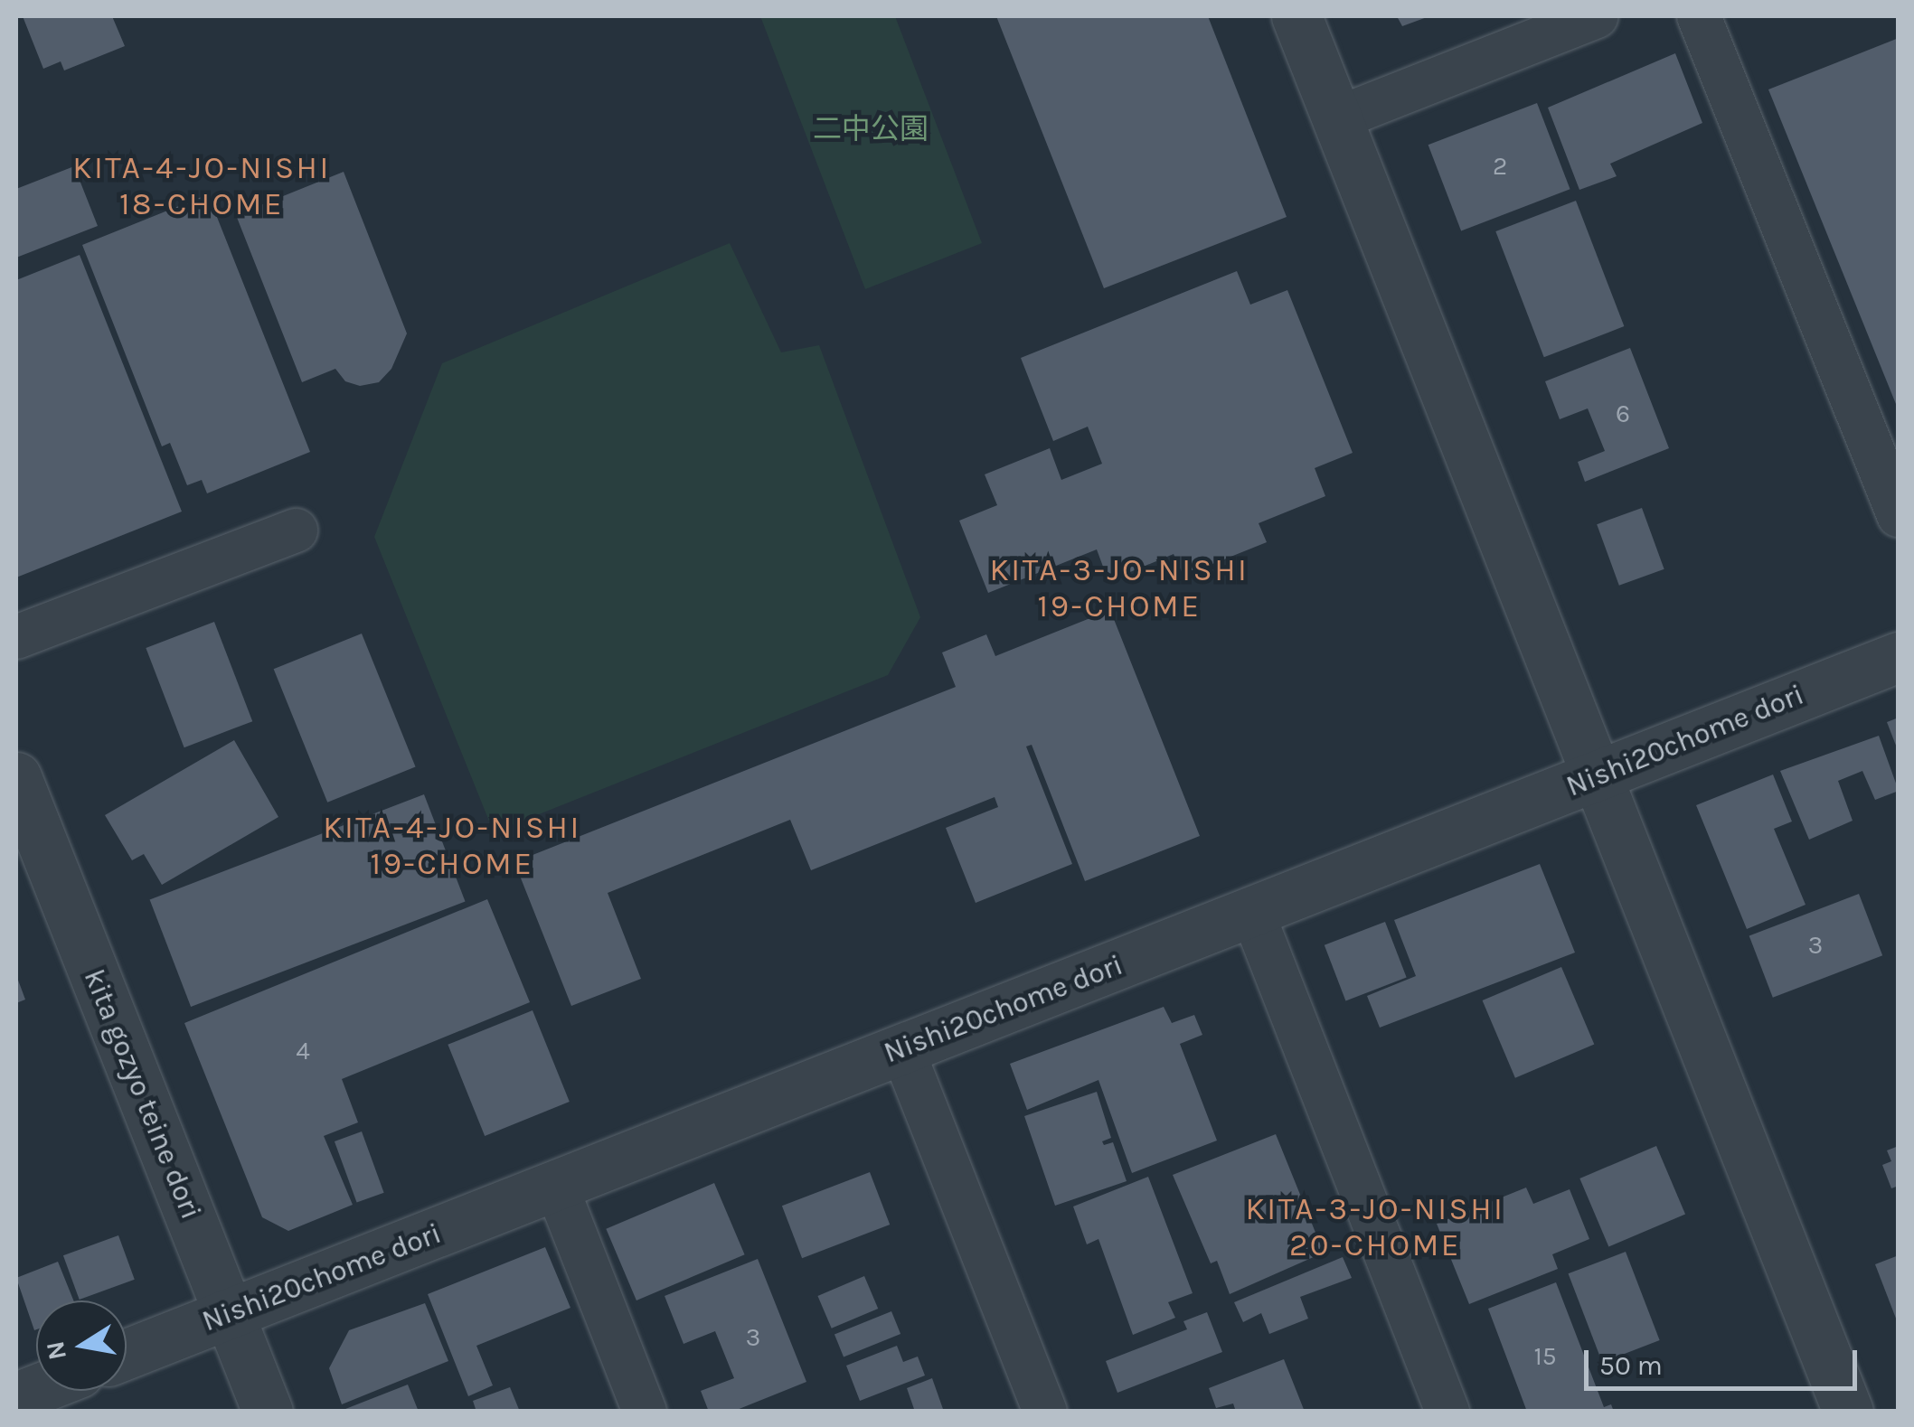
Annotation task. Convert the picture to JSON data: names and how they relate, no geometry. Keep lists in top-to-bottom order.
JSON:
{
  "streets": {
    "street": ["Nishi20chome dori", "kita gozyo teine dori"]
  },
  "crossings": [
    ["Nishi20chome dori", "kita gozyo teine dori"]
  ],
  "districts": [
    "KITA-4-JO-NISHI 18-CHOME",
    "KITA-3-JO-NISHI 19-CHOME",
    "KITA-4-JO-NISHI 19-CHOME",
    "KITA-3-JO-NISHI 20-CHOME"
  ],
  "parks": ["二中公園"],
  "house_numbers": [
    "2",
    "6",
    "3",
    "4",
    "3",
    "15"
  ],
  "scale_bar": "50 m",
  "north": "left"
}
